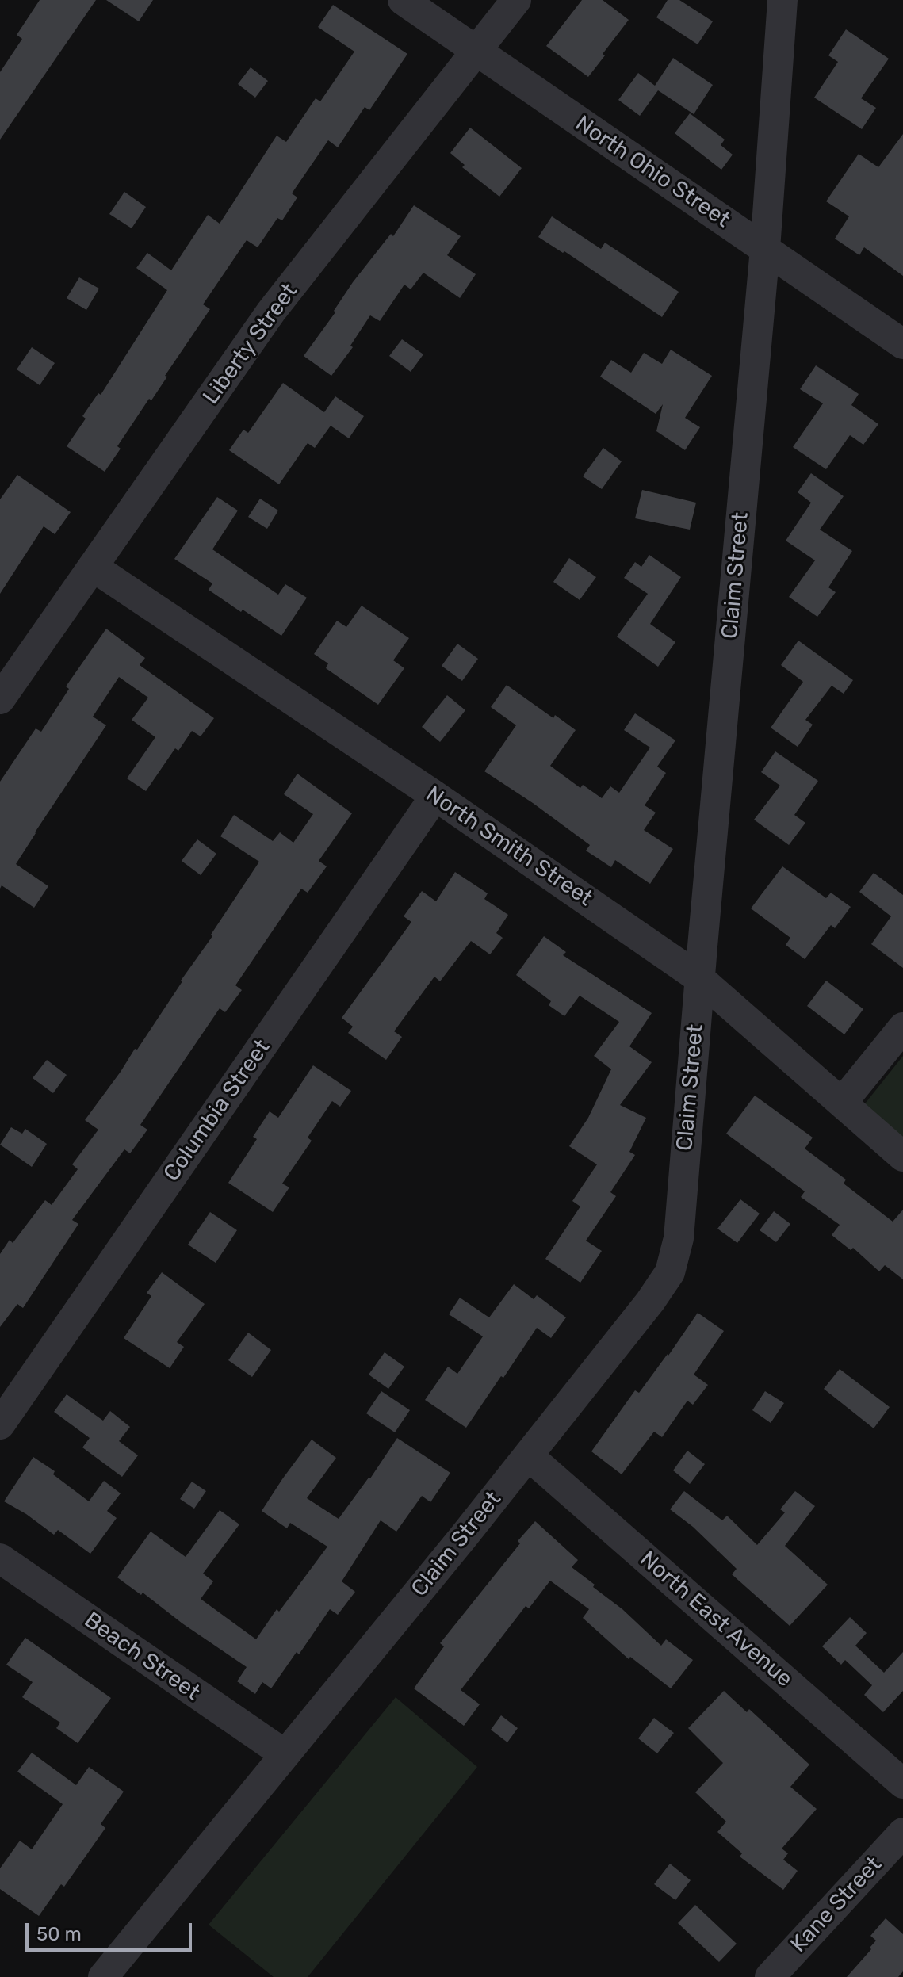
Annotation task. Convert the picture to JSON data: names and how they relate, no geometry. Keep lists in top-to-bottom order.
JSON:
{
  "streets": {
    "street": [
      "North Ohio Street",
      "Liberty Street",
      "Claim Street",
      "North Smith Street",
      "Columbia Street",
      "North East Avenue",
      "Beach Street",
      "Kane Street"
    ]
  },
  "crossings": [
    ["North Ohio Street", "Liberty Street"],
    ["North Ohio Street", "Claim Street"],
    ["Liberty Street", "North Smith Street"],
    ["Claim Street", "North Smith Street"],
    ["Claim Street", "North East Avenue"],
    ["Claim Street", "Beach Street"],
    ["North Smith Street", "Columbia Street"]
  ],
  "scale_bar": "50 m"
}
